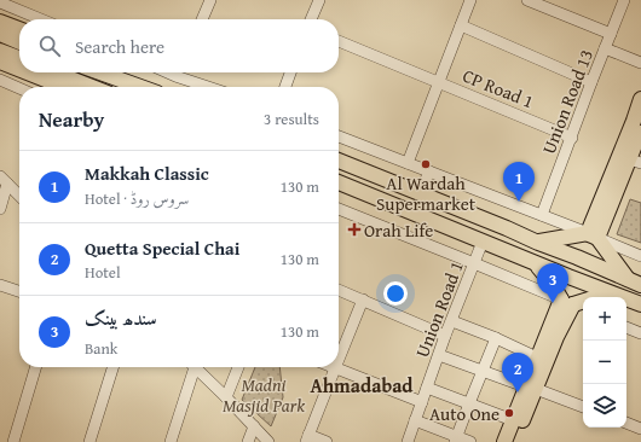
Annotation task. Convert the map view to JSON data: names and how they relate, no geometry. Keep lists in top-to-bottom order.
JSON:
{
  "streets": {
    "street": ["CP Road 1", "Union Road 13", "Union Road 1"]
  },
  "crossings": [
    ["CP Road 1", "Union Road 13"]
  ],
  "districts": ["Ahmadabad"],
  "parks": ["Madni Masjid Park"],
  "places": {
    "other": ["Al Wardah Supermarket", "Auto One"],
    "health": ["Orah Life"]
  },
  "page": {
    "search": "Search here",
    "heading": ["Nearby", "3 results"],
    "list": [
      {
        "mark": "1",
        "name": "Makkah Classic",
        "note": "Hotel · سروس روڈ",
        "value": "130 m"
      },
      {
        "mark": "2",
        "name": "Quetta Special Chai",
        "note": "Hotel",
        "value": "130 m"
      },
      {
        "mark": "3",
        "name": "سندھ بینک",
        "note": "Bank",
        "value": "130 m"
      }
    ],
    "pins": ["1", "3", "2"],
    "map_buttons": ["+", "−"]
  }
}
